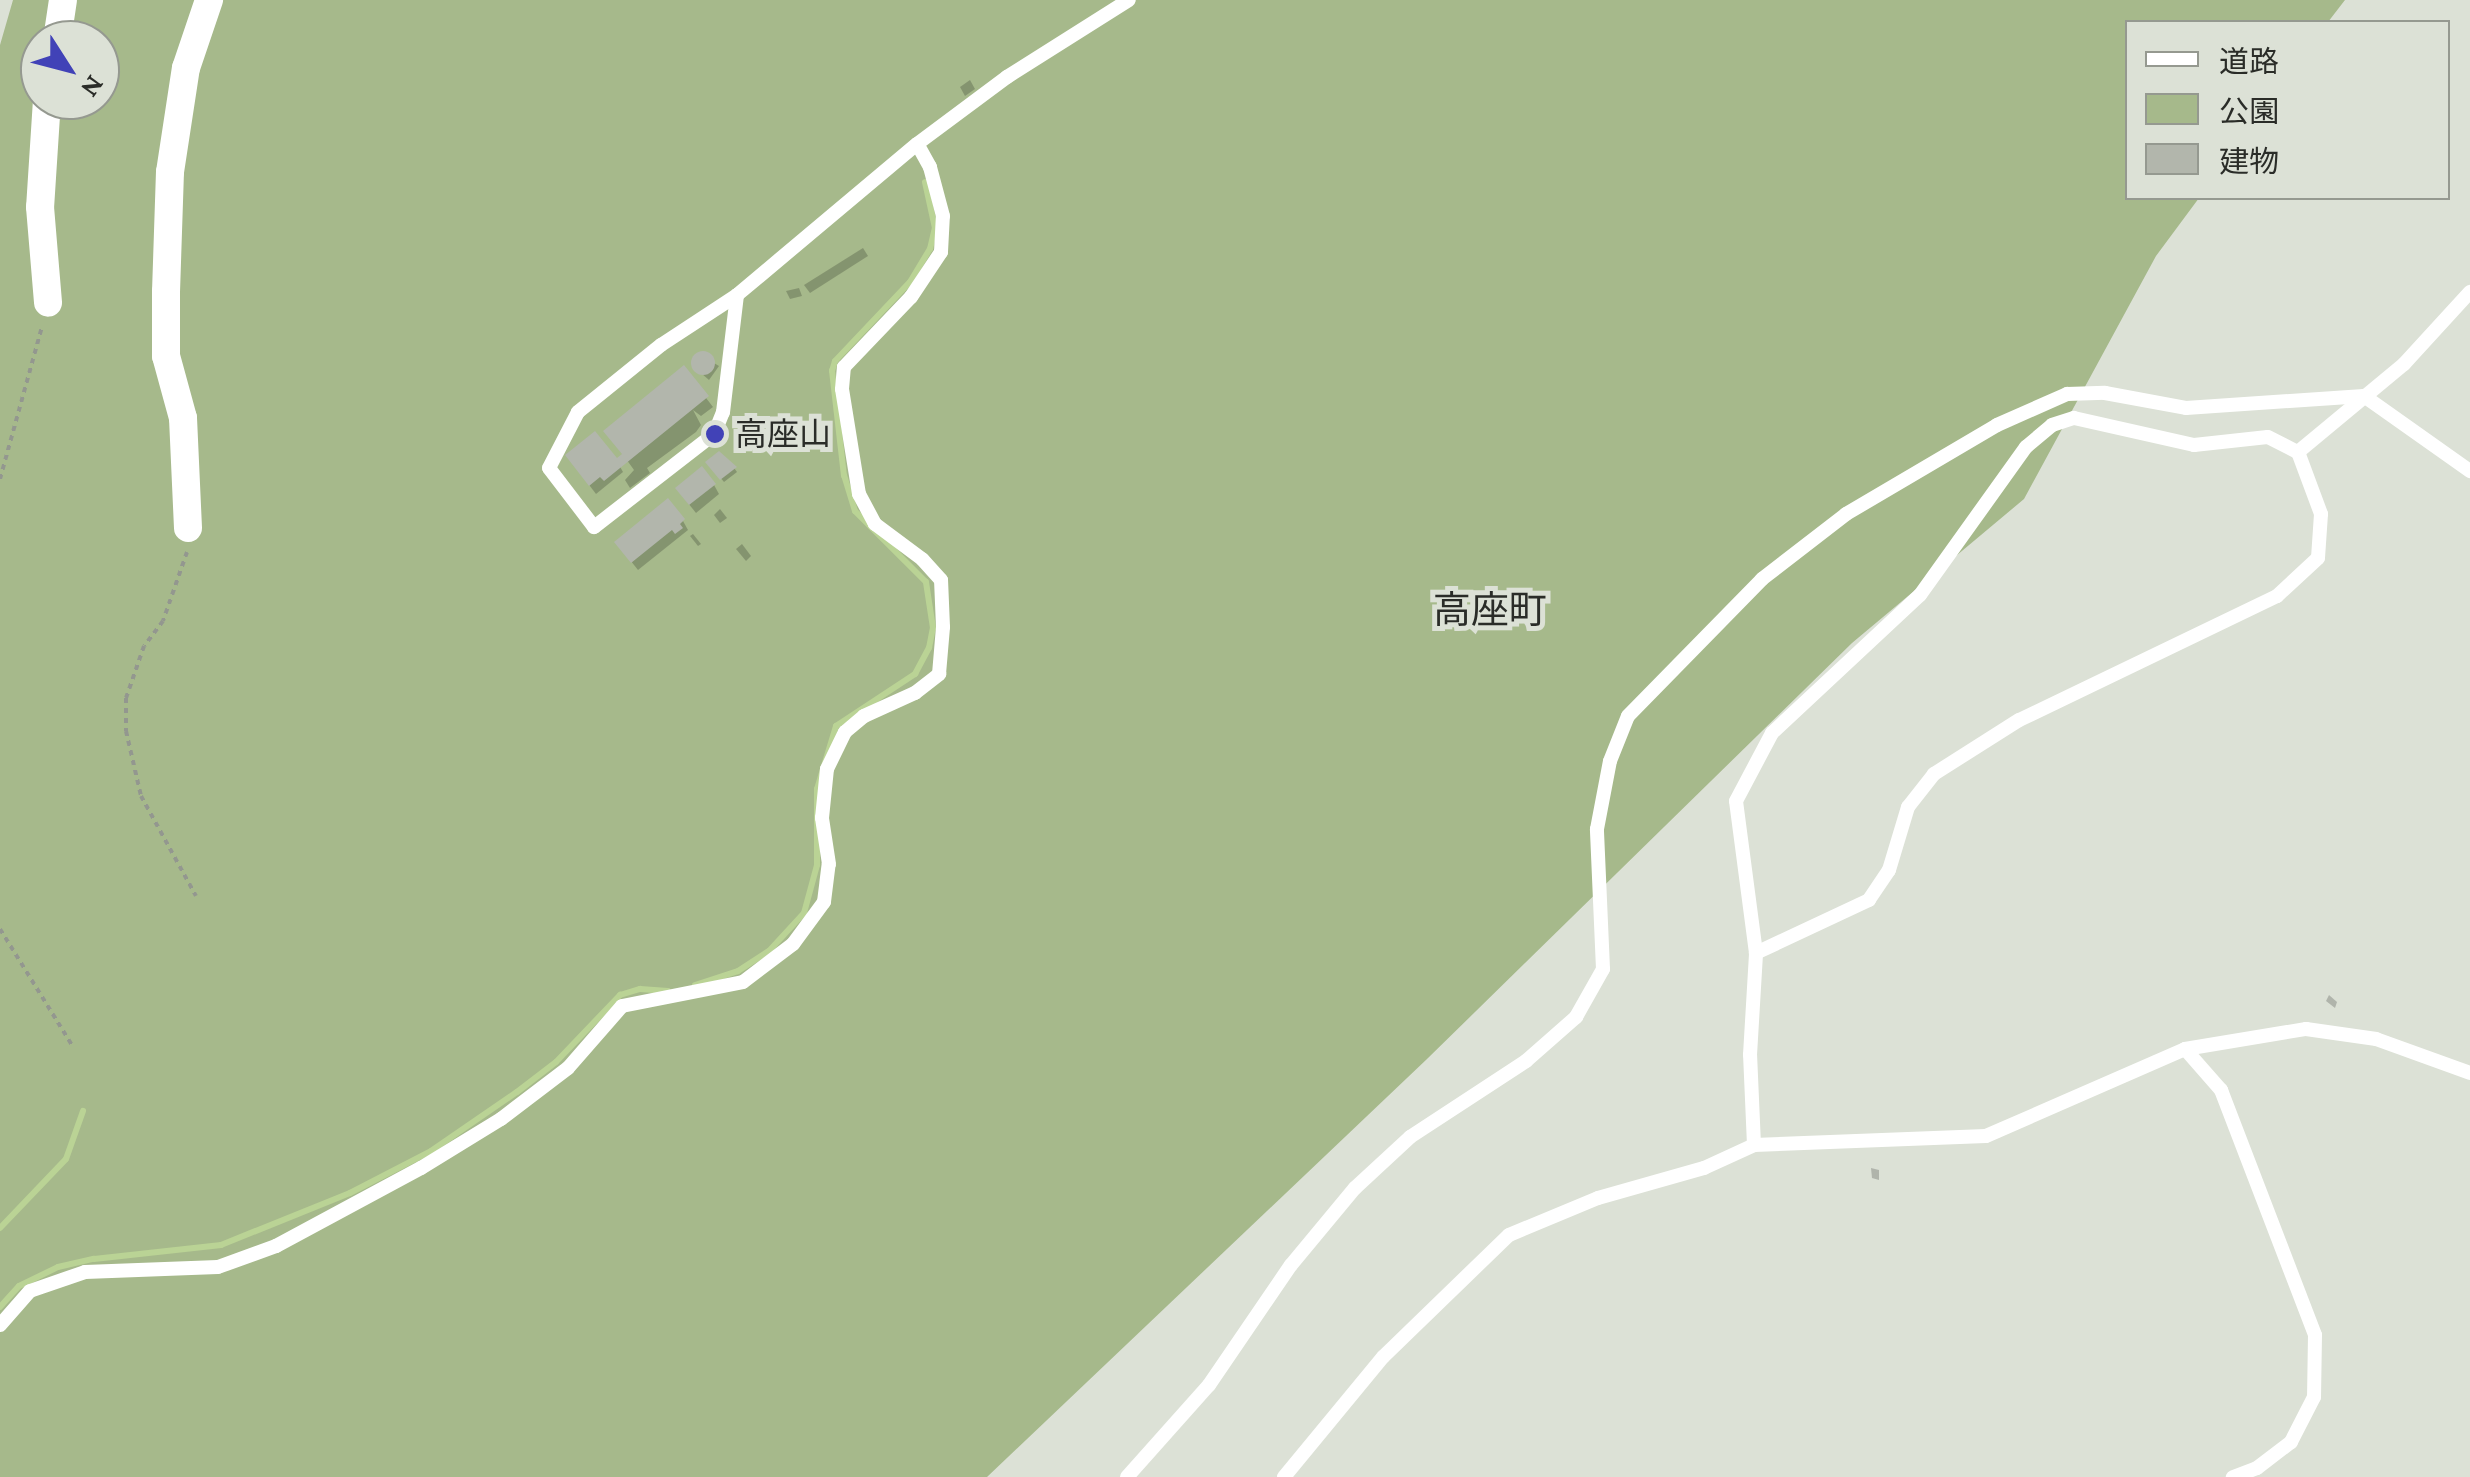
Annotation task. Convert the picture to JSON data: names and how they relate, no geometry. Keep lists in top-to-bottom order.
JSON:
{
  "districts": ["高座町"],
  "places": ["高座山"],
  "legend": ["道路", "公園", "建物"],
  "north": "bottom right"
}
